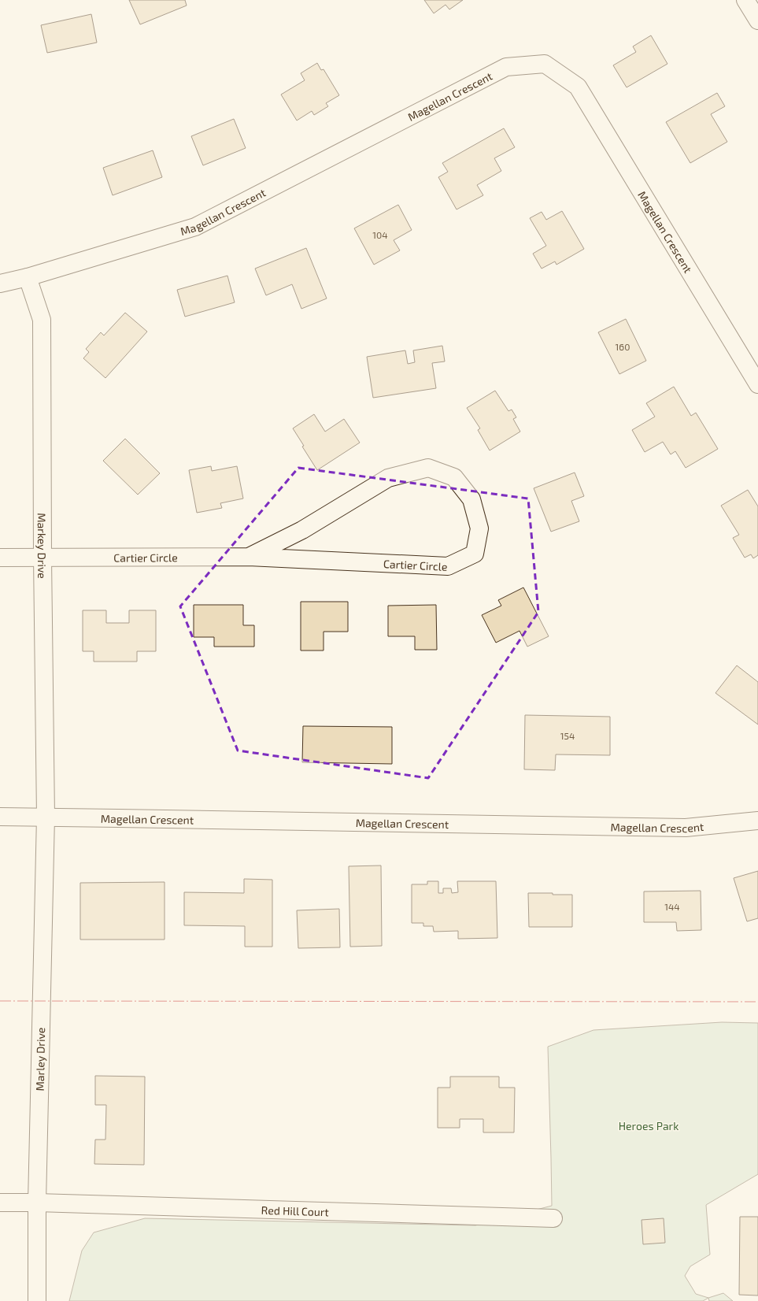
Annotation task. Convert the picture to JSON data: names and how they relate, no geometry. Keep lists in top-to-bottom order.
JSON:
{
  "streets": {
    "street": [
      "Magellan Crescent",
      "Markey Drive",
      "Cartier Circle",
      "Marley Drive",
      "Red Hill Court"
    ]
  },
  "crossings": [
    ["Magellan Crescent", "Markey Drive"],
    ["Magellan Crescent", "Marley Drive"],
    ["Markey Drive", "Cartier Circle"],
    ["Markey Drive", "Marley Drive"],
    ["Marley Drive", "Red Hill Court"]
  ],
  "parks": ["Heroes Park"],
  "house_numbers": [
    "104",
    "160",
    "154",
    "144"
  ]
}
